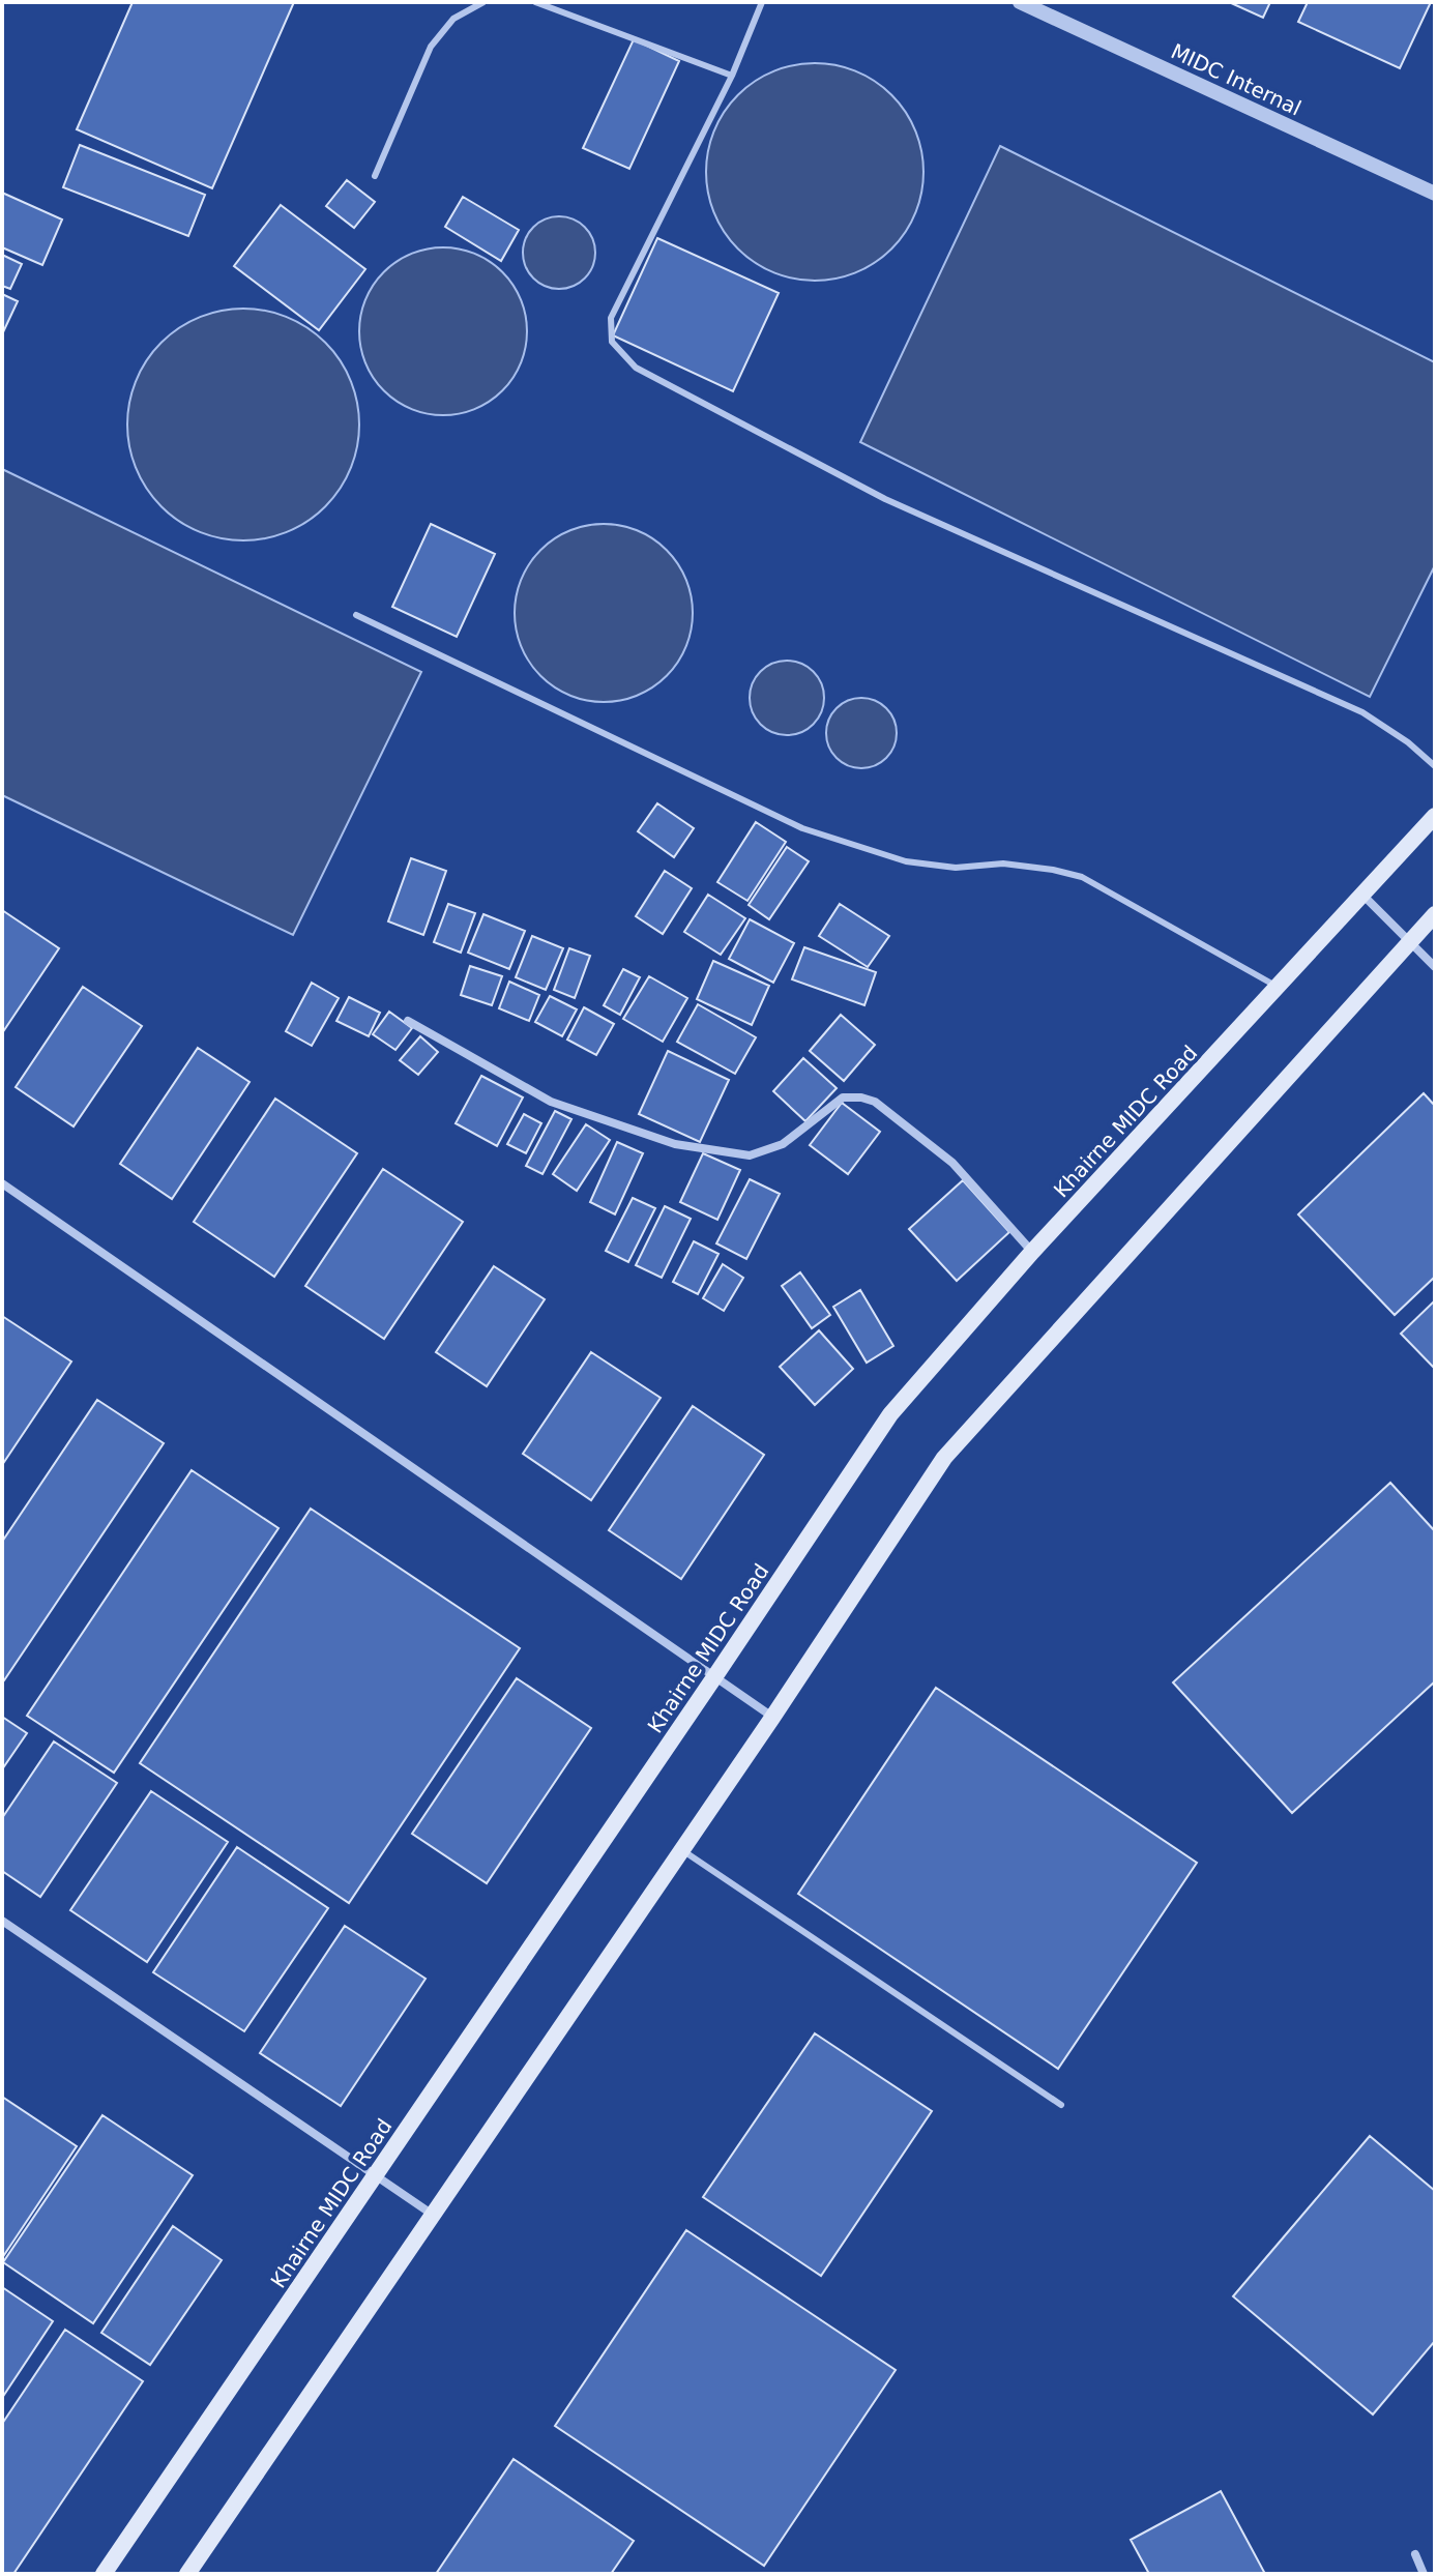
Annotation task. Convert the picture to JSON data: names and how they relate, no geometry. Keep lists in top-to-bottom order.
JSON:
{
  "streets": {
    "main road": ["Khairne MIDC Road"],
    "street": ["MIDC Internal"]
  }
}
